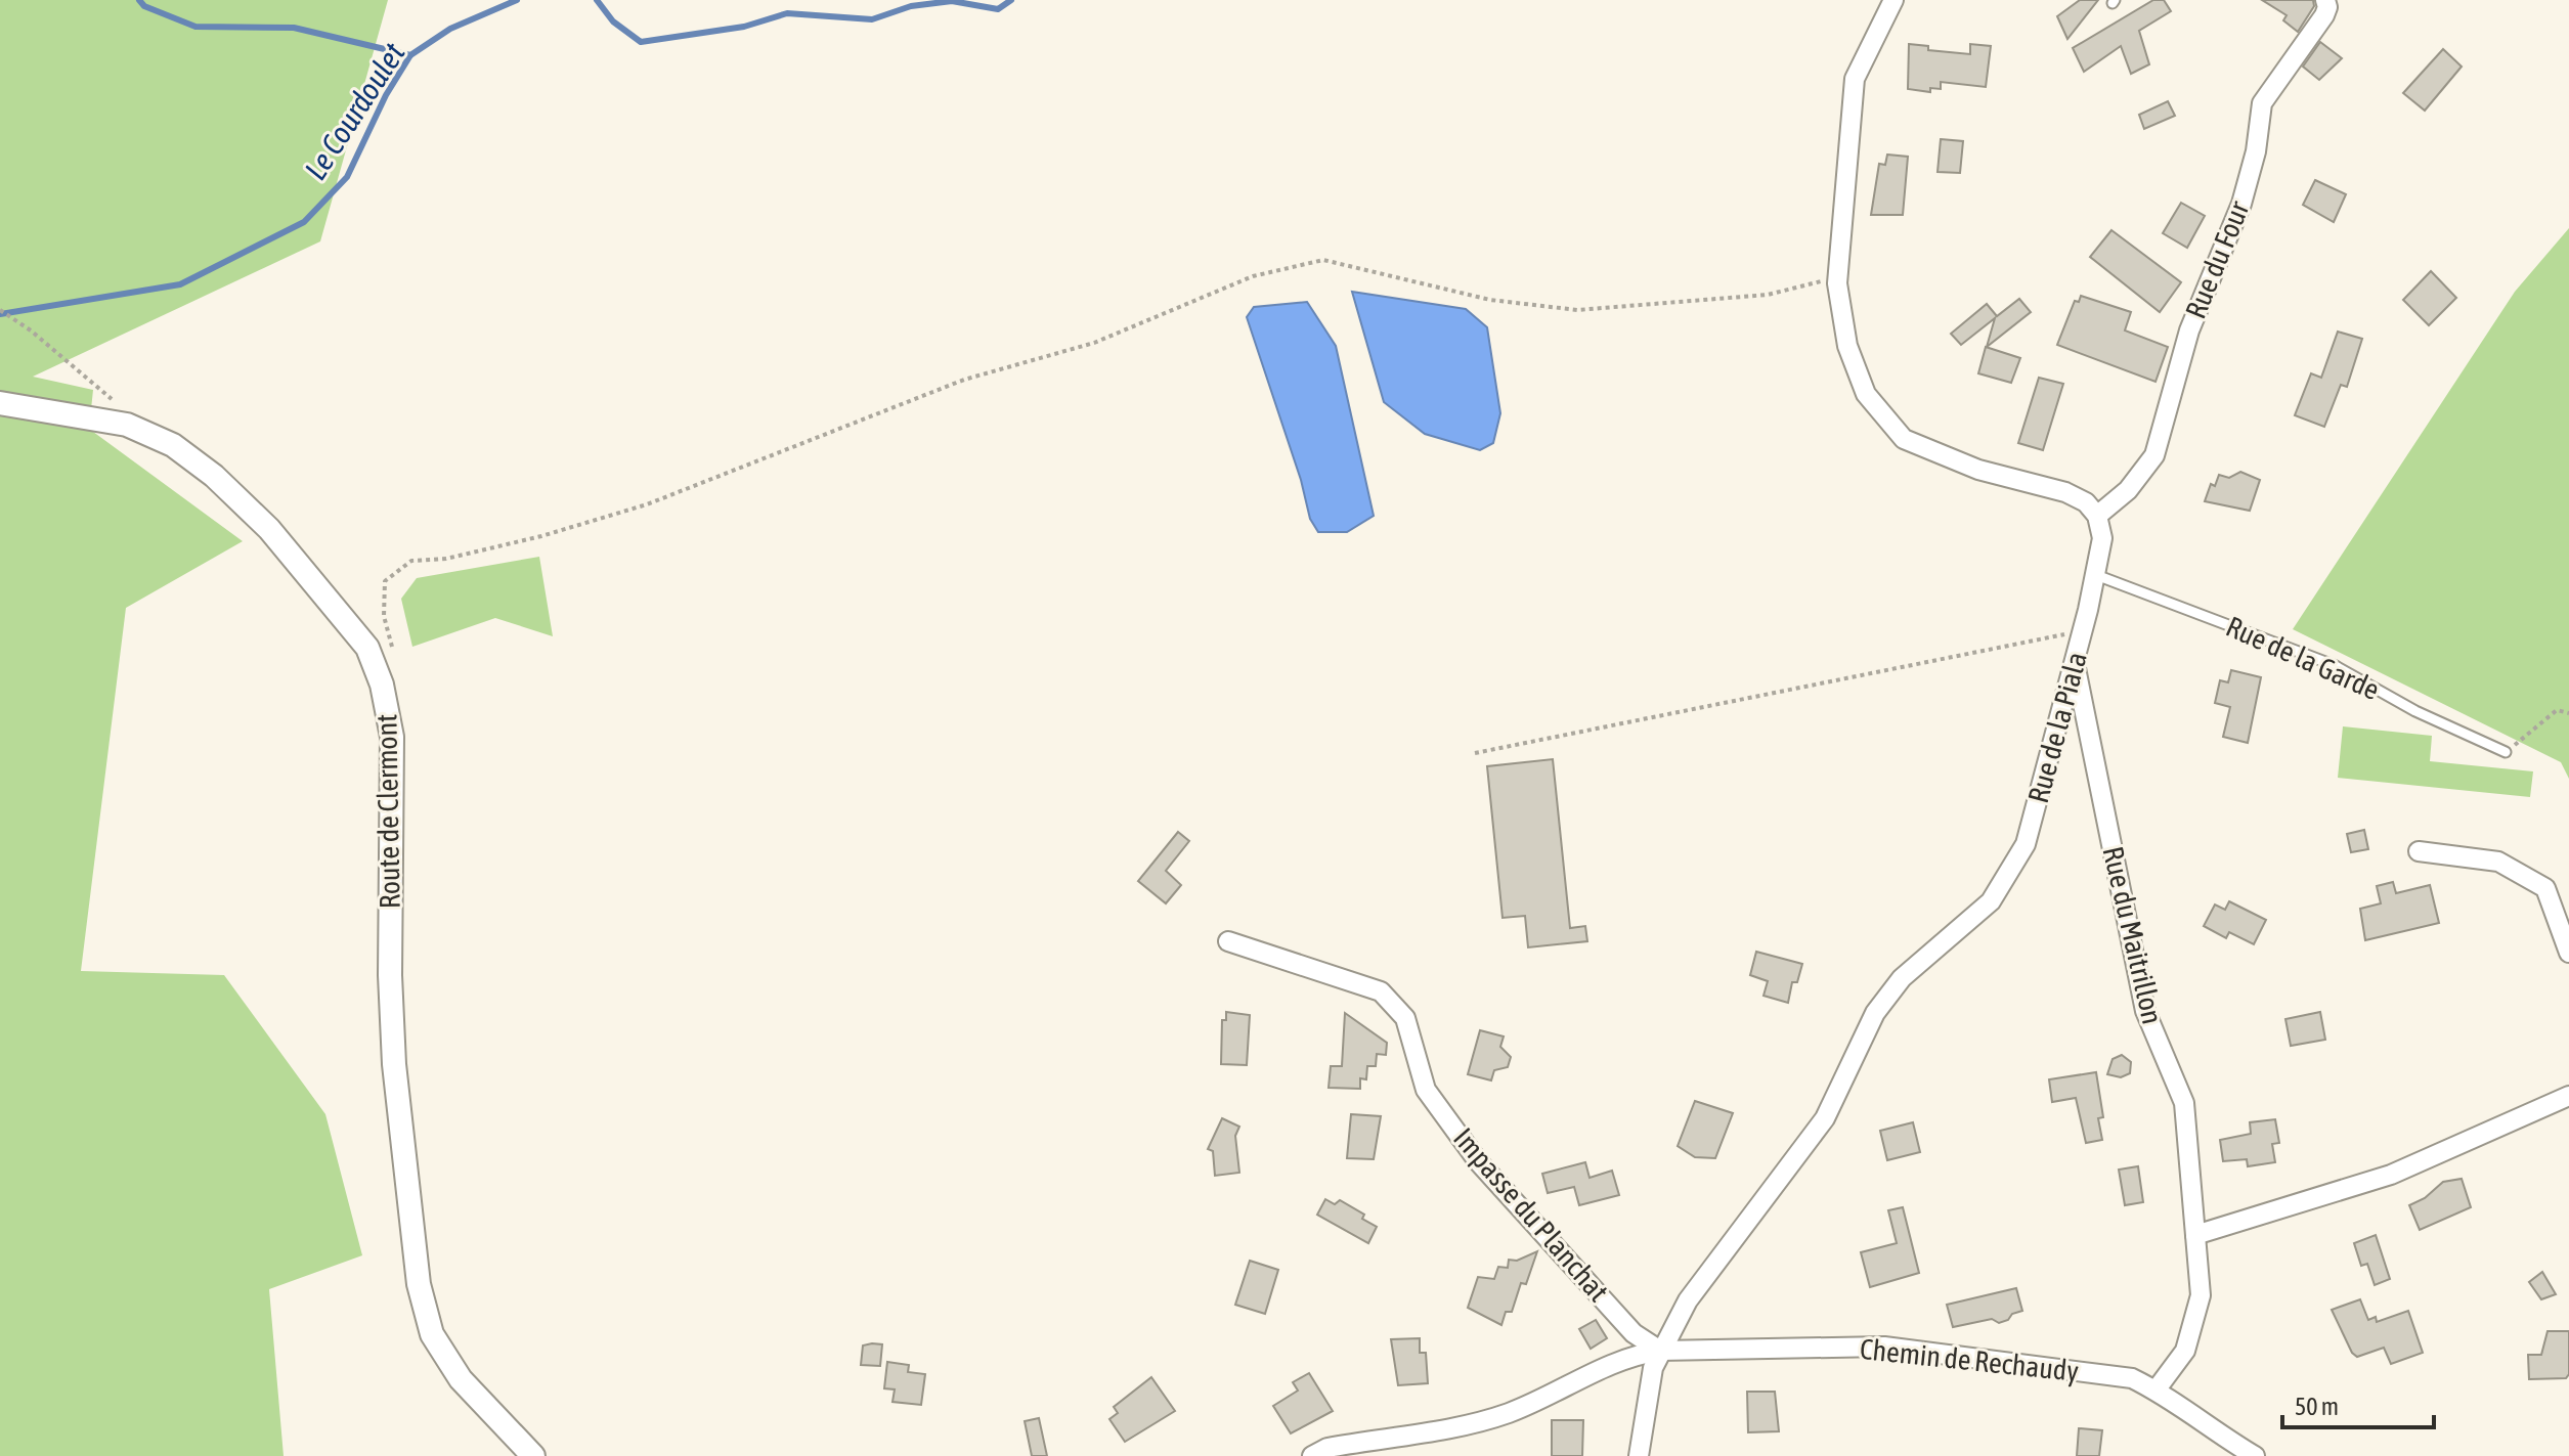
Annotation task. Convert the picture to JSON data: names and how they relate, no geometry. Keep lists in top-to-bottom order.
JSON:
{
  "streets": {
    "street": [
      "Rue du Four",
      "Rue de la Piala",
      "Route de Clermont",
      "Rue du Maitrillon",
      "Impasse du Planchat",
      "Chemin de Rechaudy"
    ],
    "lane": ["Rue de la Garde"]
  },
  "crossings": [
    ["Rue du Four", "Rue de la Piala"],
    ["Rue de la Garde", "Rue de la Piala"],
    ["Rue de la Piala", "Rue du Maitrillon"],
    ["Rue de la Piala", "Impasse du Planchat"],
    ["Rue de la Piala", "Chemin de Rechaudy"],
    ["Rue du Maitrillon", "Chemin de Rechaudy"],
    ["Impasse du Planchat", "Chemin de Rechaudy"]
  ],
  "water": ["Le Courdoulet"],
  "scale_bar": "50 m"
}
